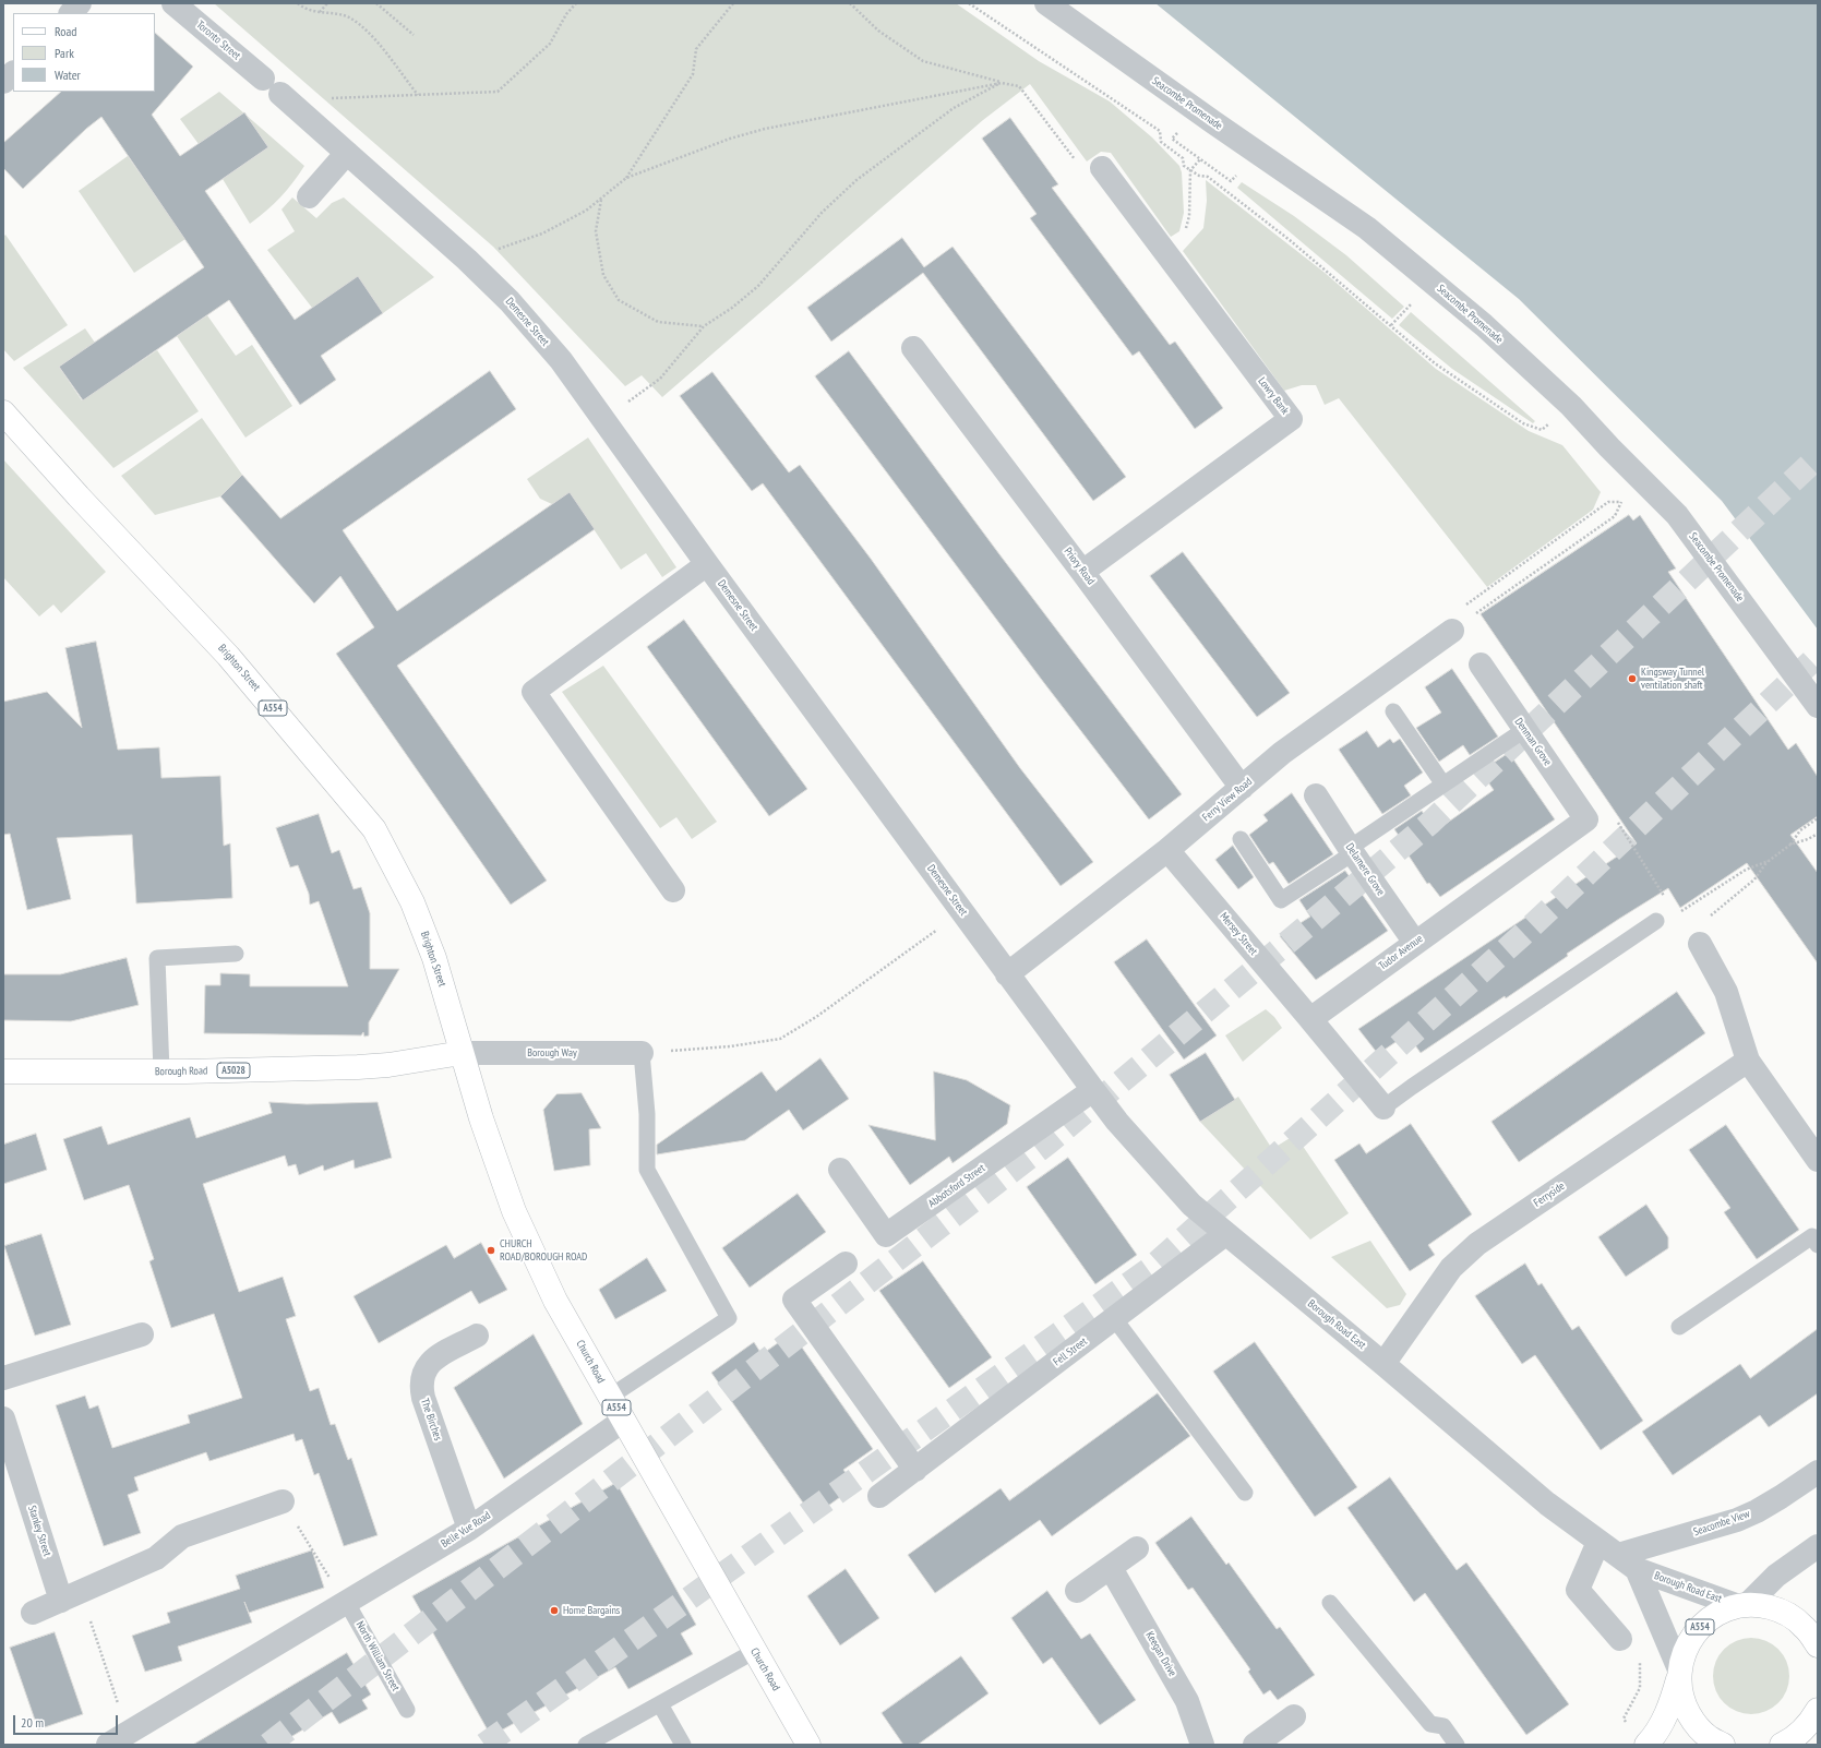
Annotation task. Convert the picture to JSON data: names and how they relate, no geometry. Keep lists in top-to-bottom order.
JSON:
{
  "streets": {
    "main road": [
      "Brighton Street",
      "A554",
      "A5028",
      "Borough Road",
      "Church Road"
    ],
    "street": [
      "Toronto Street",
      "Seacombe Promenade",
      "Demesne Street",
      "Lowry Bank",
      "Priory Road",
      "Denman Grove",
      "Ferry View Road",
      "Delamere Grove",
      "Mersey Street",
      "Tudor Avenue",
      "Borough Way",
      "Abbotsford Street",
      "Ferryside",
      "Borough Road East",
      "Fell Street",
      "The Birches",
      "Seacombe View",
      "Belle Vue Road",
      "Stanley Street",
      "Keegan Drive"
    ],
    "lane": ["North William Street"]
  },
  "crossings": [
    ["Demesne Street", "Ferry View Road"],
    ["Demesne Street", "Abbotsford Street"],
    ["Demesne Street", "Borough Road East"],
    ["Lowry Bank", "Priory Road"],
    ["Priory Road", "Ferry View Road"],
    ["Brighton Street", "Borough Way"],
    ["Brighton Street", "Borough Road"],
    ["Brighton Street", "Church Road"],
    ["A554", "Borough Road East"],
    ["Denman Grove", "Tudor Avenue"],
    ["Ferry View Road", "Mersey Street"],
    ["Delamere Grove", "Tudor Avenue"],
    ["Mersey Street", "Tudor Avenue"],
    ["Borough Way", "Borough Road"],
    ["Borough Way", "Church Road"],
    ["Borough Road", "Church Road"],
    ["Abbotsford Street", "Borough Road East"],
    ["Ferryside", "Borough Road East"],
    ["Borough Road East", "Fell Street"],
    ["Borough Road East", "Seacombe View"],
    ["Church Road", "Belle Vue Road"],
    ["The Birches", "Belle Vue Road"],
    ["Belle Vue Road", "North William Street"]
  ],
  "places": ["Kingsway Tunnel ventilation shaft", "CHURCH ROAD/BOROUGH ROAD", "Home Bargains"],
  "legend": ["Road", "Park", "Water"],
  "scale_bar": "20 m"
}
